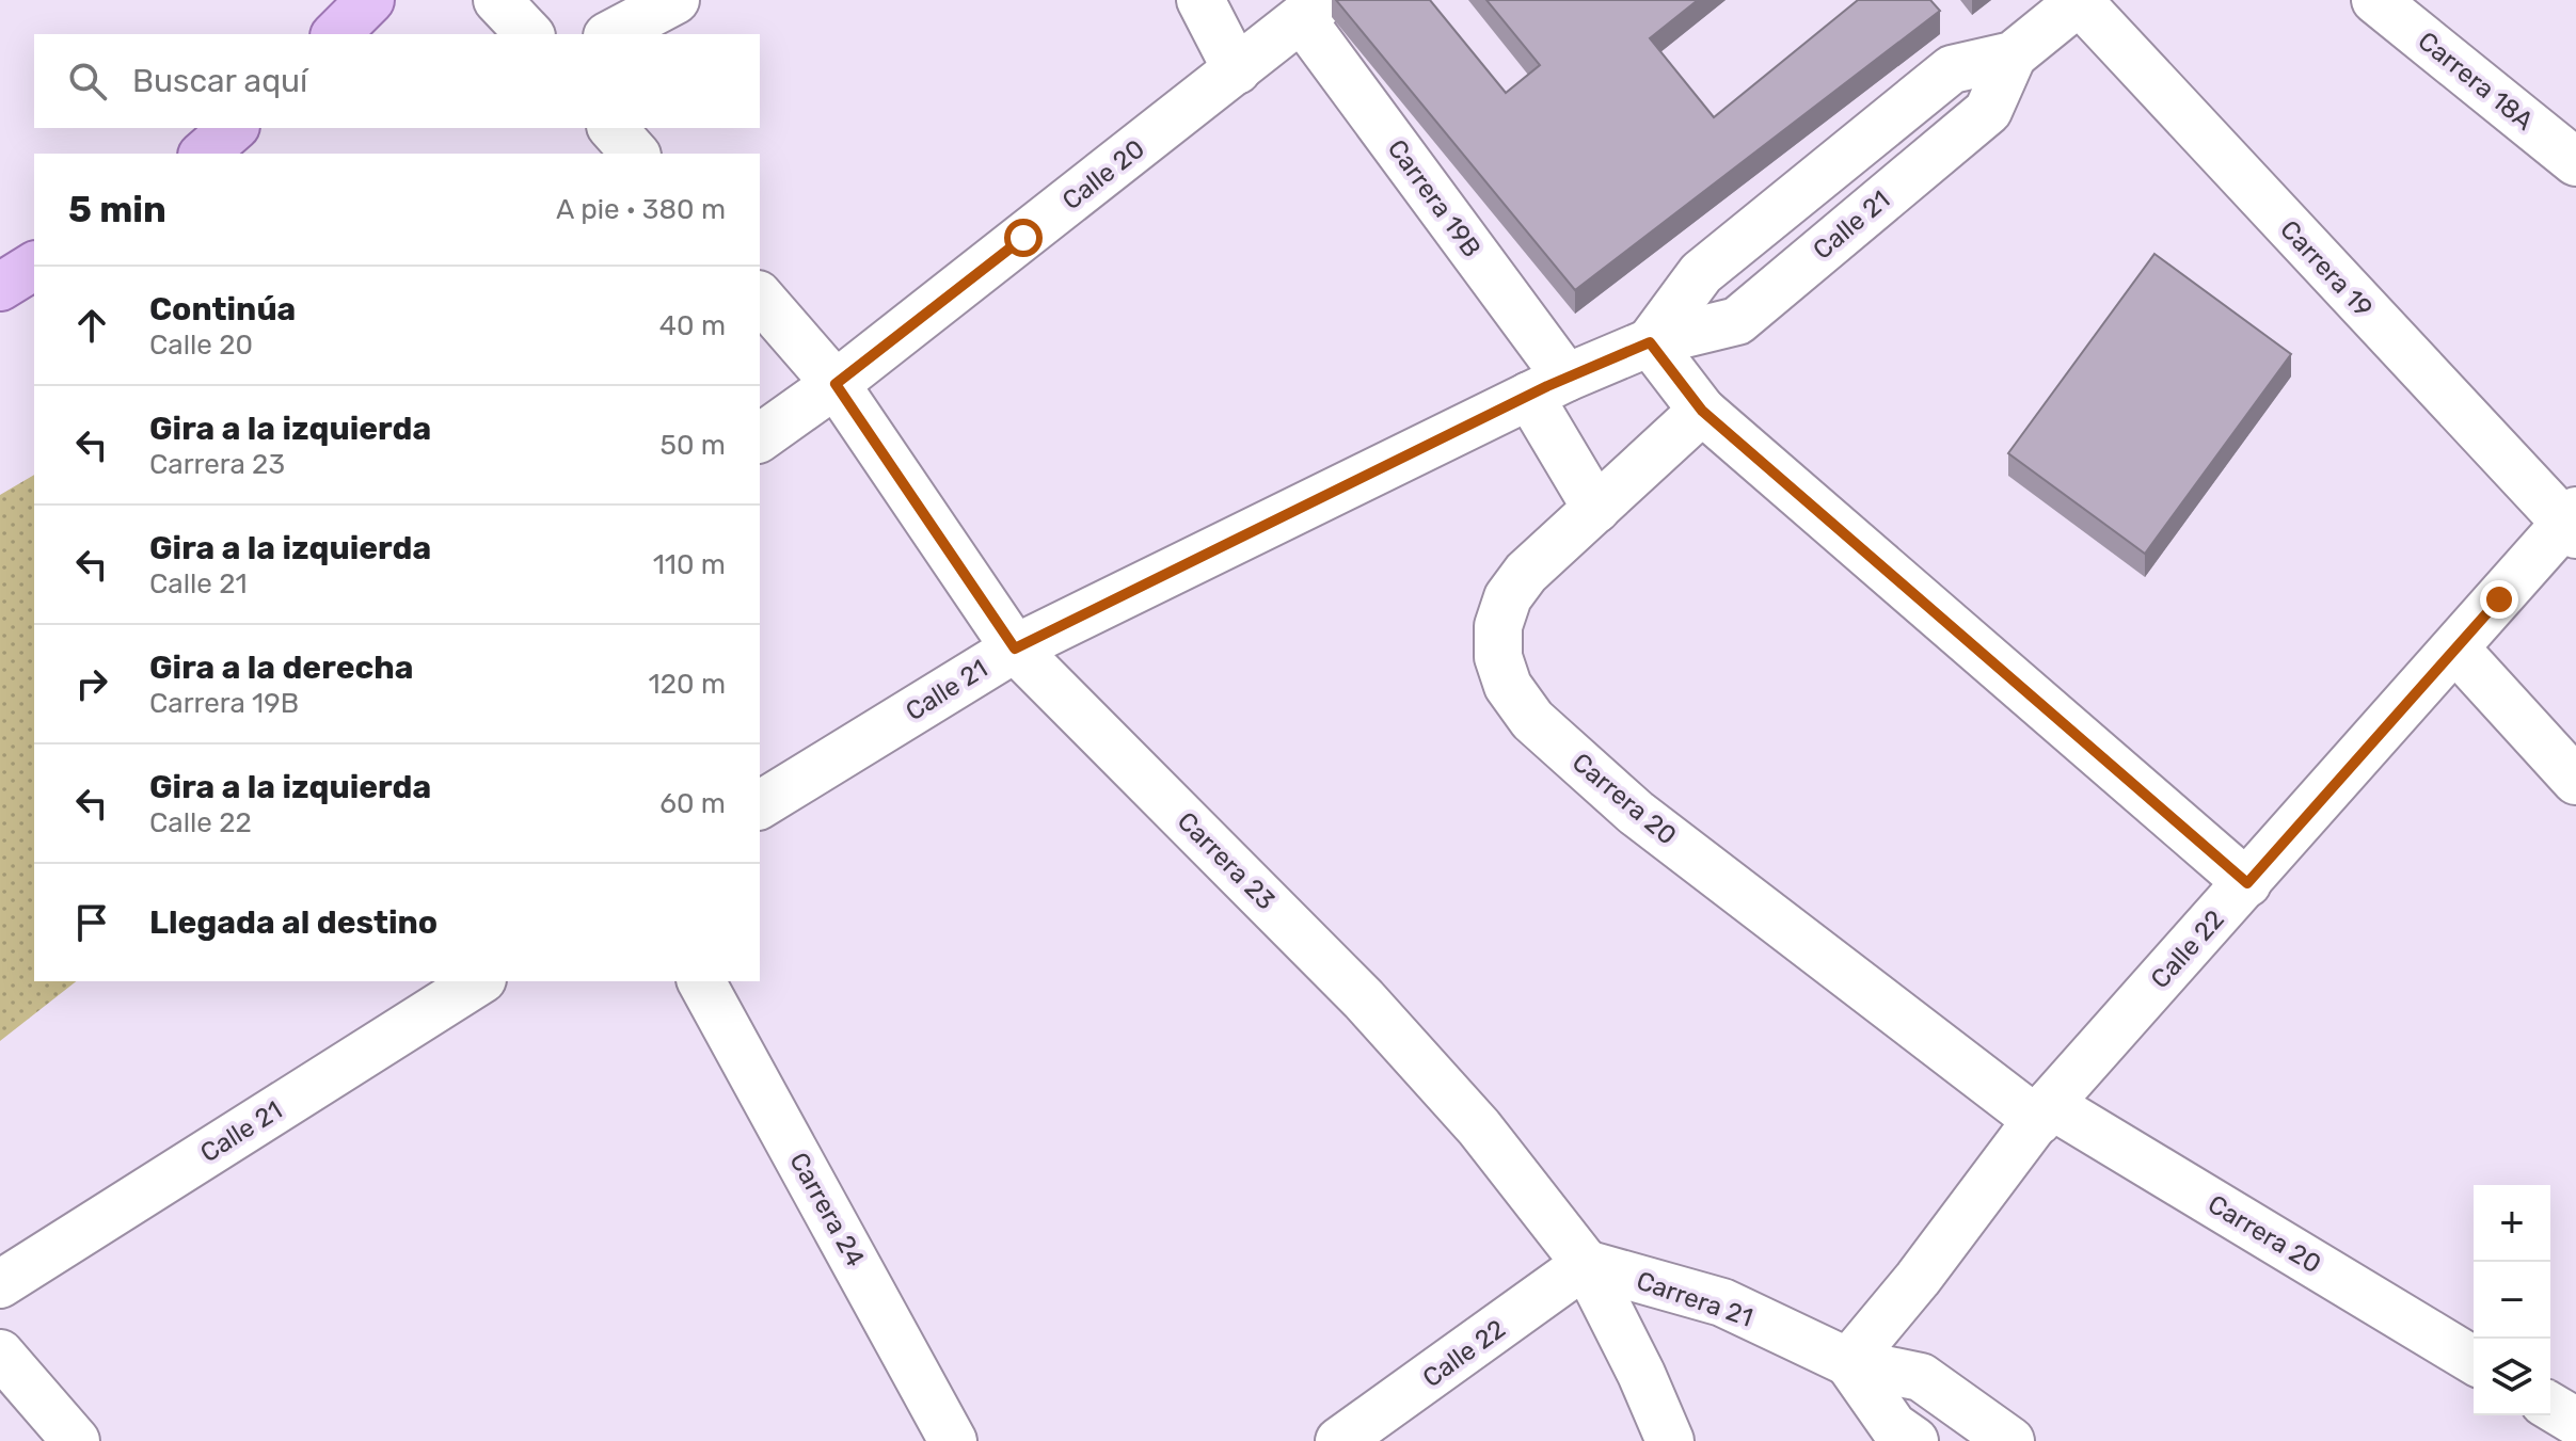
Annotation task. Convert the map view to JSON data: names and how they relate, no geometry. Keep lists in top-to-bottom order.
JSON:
{
  "streets": {
    "street": [
      "Carrera 18A",
      "Calle 20",
      "Carrera 19B",
      "Calle 21",
      "Carrera 19",
      "Carrera 20",
      "Carrera 23",
      "Calle 22",
      "Carrera 24",
      "Carrera 21"
    ]
  },
  "crossings": [
    ["Calle 20", "Carrera 19B"],
    ["Calle 20", "Carrera 23"],
    ["Carrera 19B", "Calle 21"],
    ["Carrera 19B", "Carrera 20"],
    ["Calle 21", "Carrera 23"],
    ["Carrera 19", "Calle 22"],
    ["Carrera 20", "Calle 22"],
    ["Carrera 23", "Calle 22"],
    ["Carrera 23", "Carrera 21"],
    ["Calle 22", "Carrera 21"]
  ],
  "page": {
    "search": "Buscar aquí",
    "heading": ["5 min", "A pie · 380 m"],
    "list": [
      ["Continúa", "Calle 20", "40 m"],
      ["Gira a la izquierda", "Carrera 23", "50 m"],
      ["Gira a la izquierda", "Calle 21", "110 m"],
      ["Gira a la derecha", "Carrera 19B", "120 m"],
      ["Gira a la izquierda", "Calle 22", "60 m"],
      "Llegada al destino"
    ],
    "map_buttons": ["+", "−"]
  }
}
